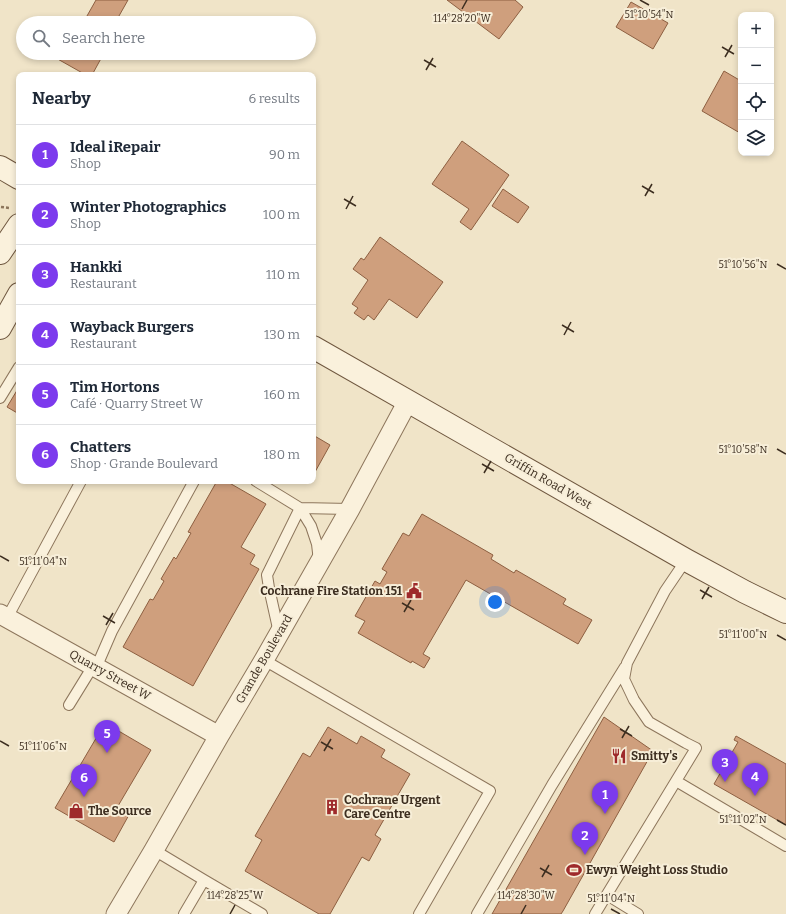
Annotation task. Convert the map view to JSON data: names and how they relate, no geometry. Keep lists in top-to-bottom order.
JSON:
{
  "streets": {
    "main road": ["Griffin Road West"],
    "street": ["Grande Boulevard", "Quarry Street W"]
  },
  "crossings": [
    ["Griffin Road West", "Grande Boulevard"],
    ["Grande Boulevard", "Quarry Street W"]
  ],
  "places": {
    "public building": ["Cochrane Fire Station 151"],
    "restaurant": ["Smitty's"],
    "building": ["Cochrane Urgent Care Centre"],
    "shop": ["The Source"],
    "sports": ["Ewyn Weight Loss Studio"]
  },
  "page": {
    "map_buttons": ["+", "−"],
    "search": "Search here",
    "heading": ["Nearby", "6 results"],
    "list": [
      {
        "mark": "1",
        "name": "Ideal iRepair",
        "note": "Shop",
        "value": "90 m"
      },
      {
        "mark": "2",
        "name": "Winter Photographics",
        "note": "Shop",
        "value": "100 m"
      },
      {
        "mark": "3",
        "name": "Hankki",
        "note": "Restaurant",
        "value": "110 m"
      },
      {
        "mark": "4",
        "name": "Wayback Burgers",
        "note": "Restaurant",
        "value": "130 m"
      },
      {
        "mark": "5",
        "name": "Tim Hortons",
        "note": "Café · Quarry Street W",
        "value": "160 m"
      },
      {
        "mark": "6",
        "name": "Chatters",
        "note": "Shop · Grande Boulevard",
        "value": "180 m"
      }
    ],
    "pins": [
      "5",
      "3",
      "4",
      "6",
      "1",
      "2"
    ]
  },
  "coordinates": [
    "51°10'54\"N",
    "114°28'20\"W",
    "51°10'56\"N",
    "51°10'58\"N",
    "51°11'04\"N",
    "51°11'00\"N",
    "51°11'06\"N",
    "51°11'02\"N",
    "114°28'25\"W",
    "114°28'30\"W"
  ]
}
